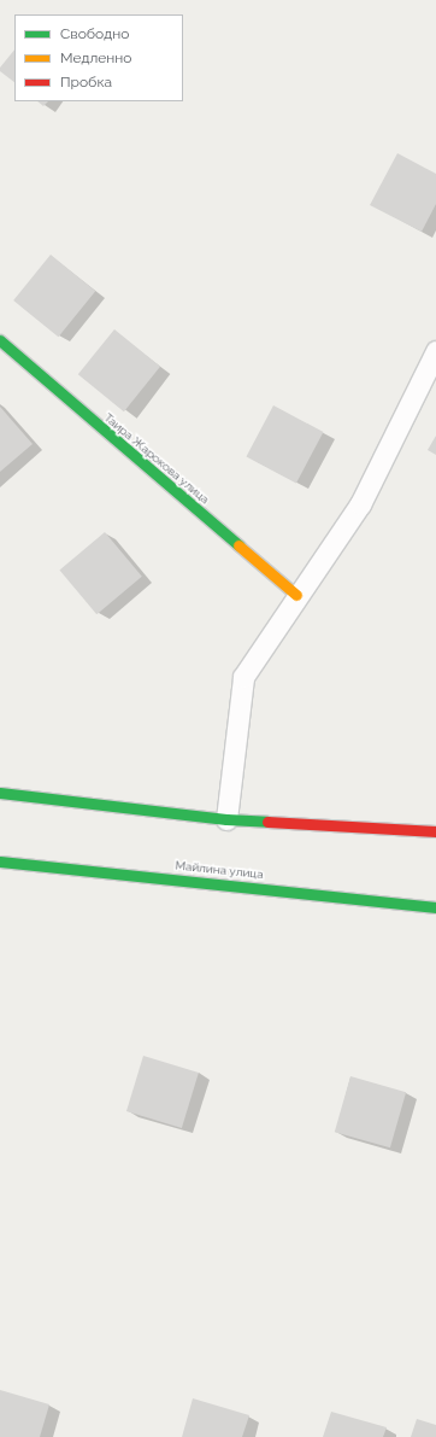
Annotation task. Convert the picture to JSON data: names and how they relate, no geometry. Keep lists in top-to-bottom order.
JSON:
{
  "streets": {
    "street": ["Таира Жарокова улица", "Майлина улица"]
  },
  "legend": ["Свободно", "Медленно", "Пробка"]
}
